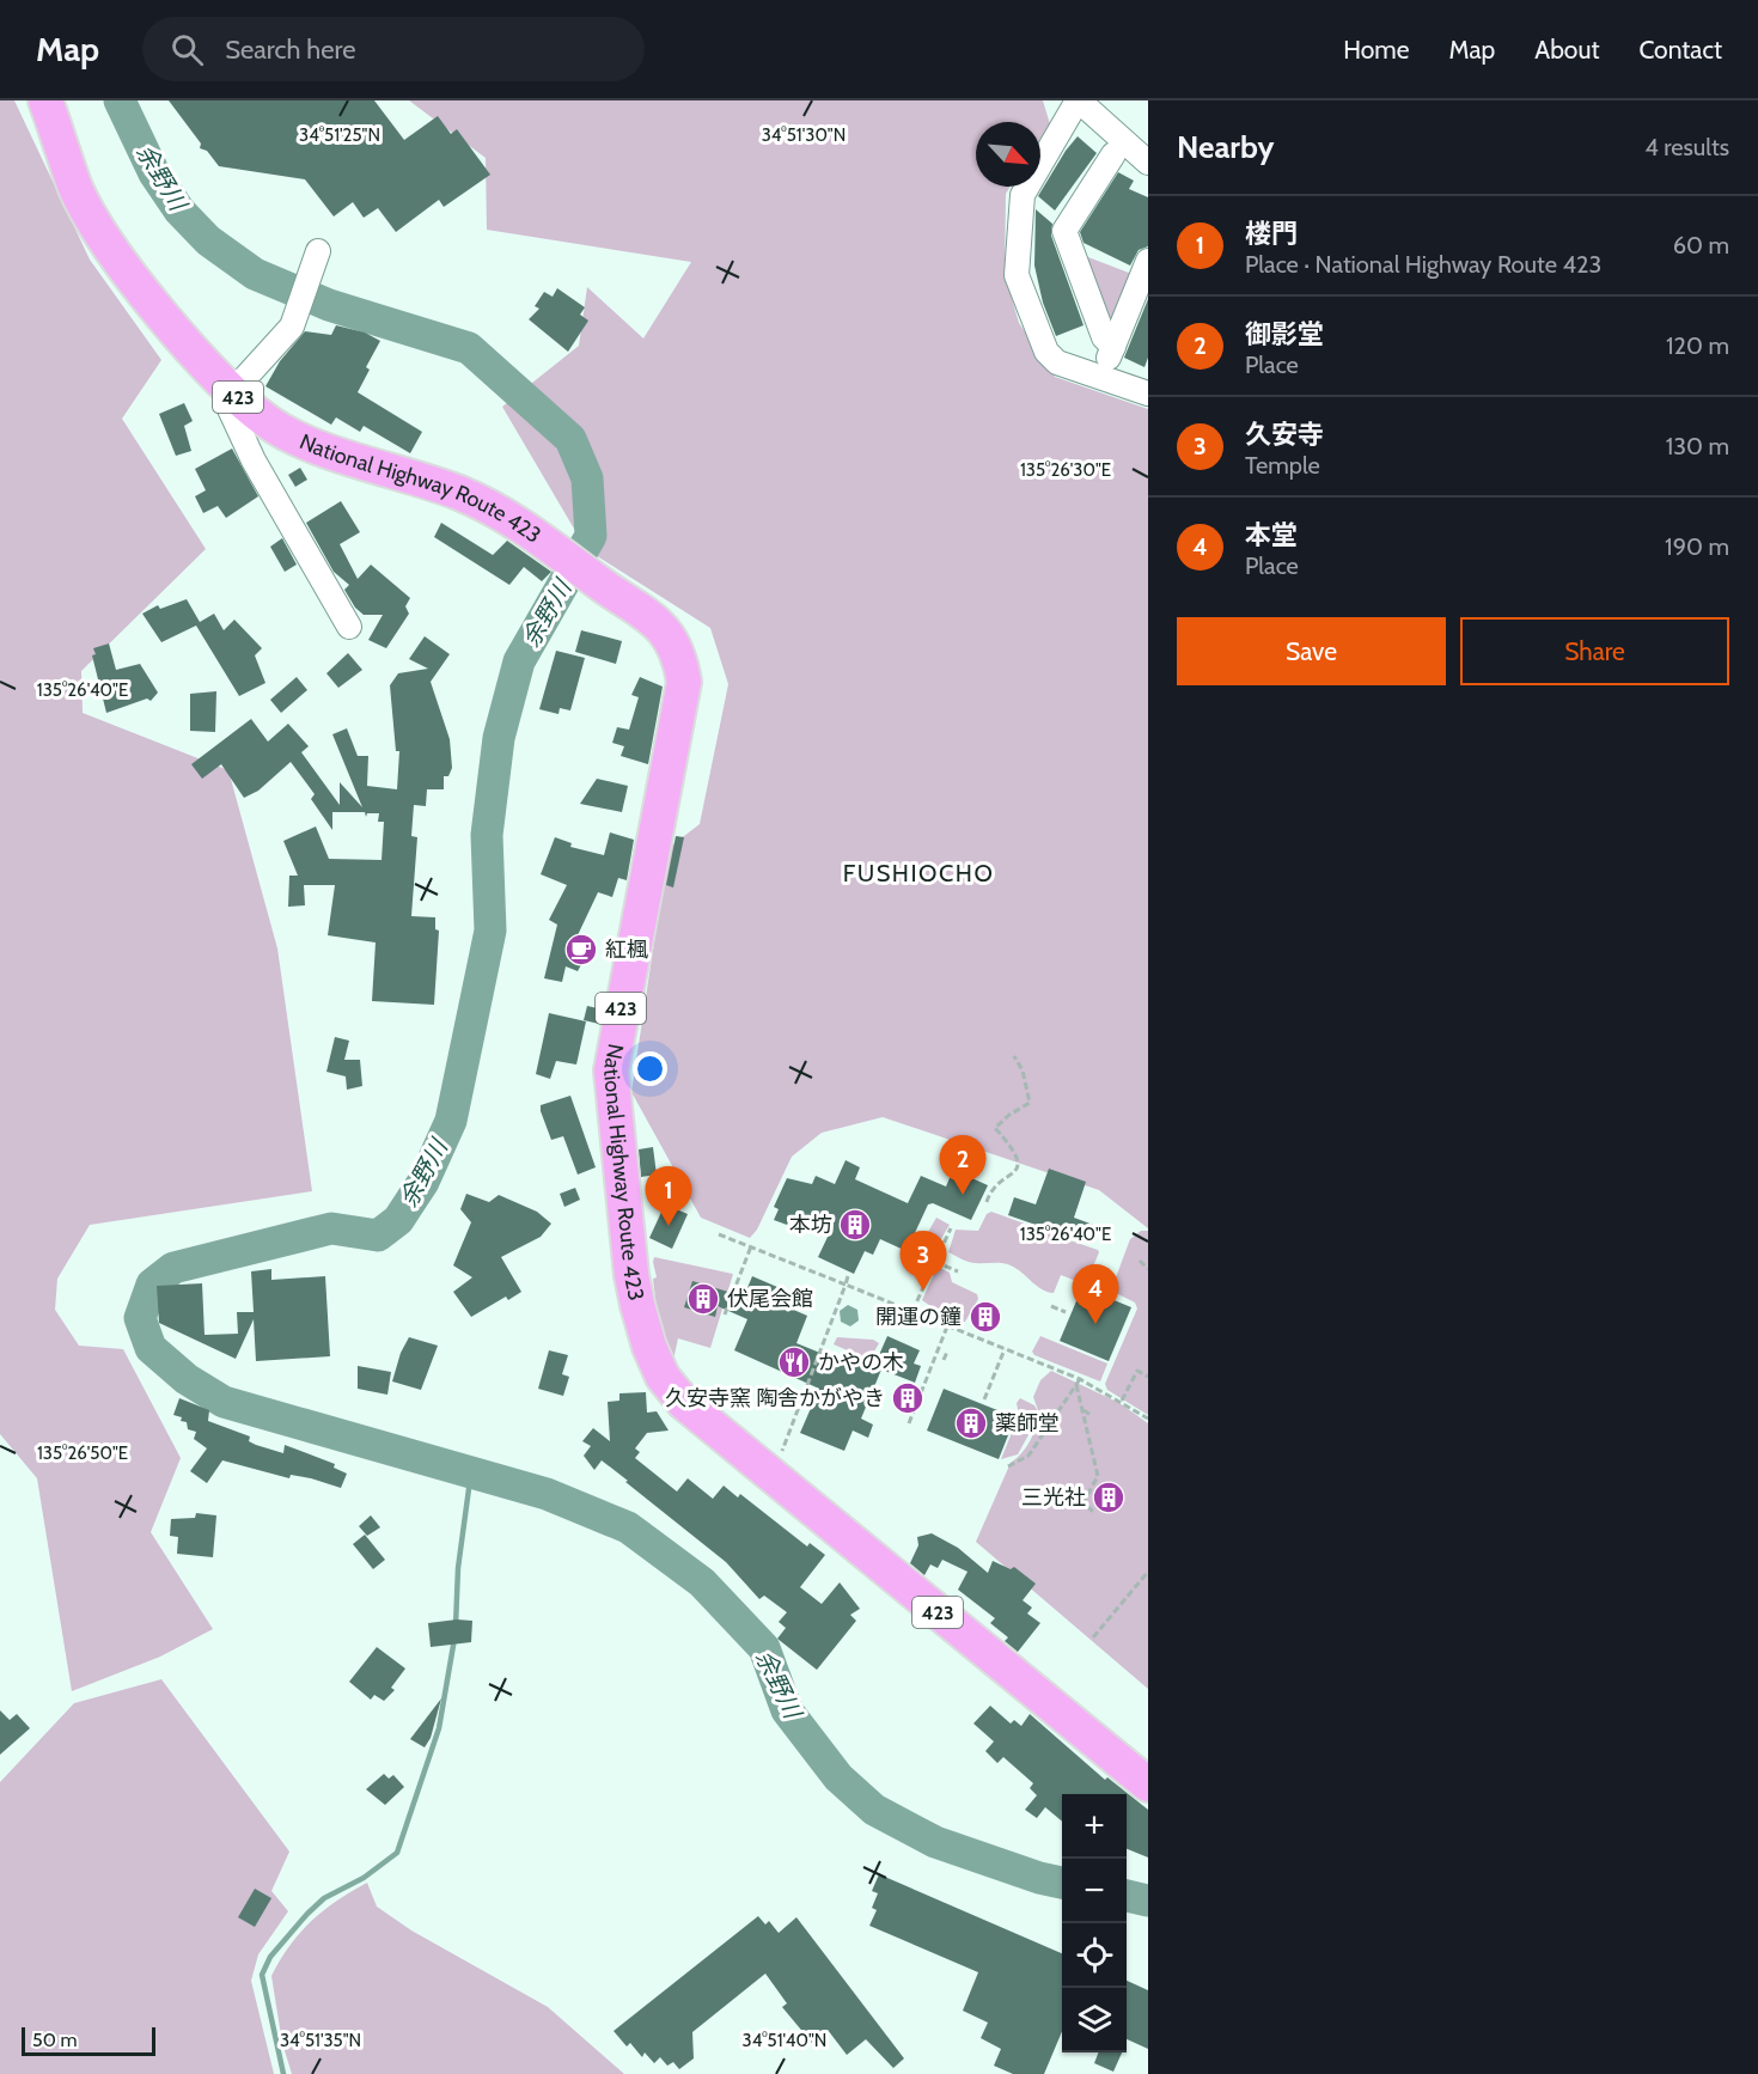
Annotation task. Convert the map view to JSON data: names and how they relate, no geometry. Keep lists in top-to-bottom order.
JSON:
{
  "streets": {
    "highway": ["423", "National Highway Route 423"]
  },
  "districts": ["FUSHIOCHO"],
  "water": ["余野川"],
  "places": {
    "cafe": ["紅楓"],
    "building": [
      "本坊",
      "伏尾会館",
      "開運の鐘",
      "久安寺窯 陶舎かがやき",
      "薬師堂",
      "三光社"
    ],
    "restaurant": ["かやの木"]
  },
  "scale_bar": "50 m",
  "north": "bottom right",
  "page": {
    "header": "Map",
    "search": "Search here",
    "nav": [
      "Home",
      "Map",
      "About",
      "Contact"
    ],
    "heading": ["Nearby", "4 results"],
    "list": [
      {
        "mark": "1",
        "name": "楼門",
        "note": "Place · National Highway Route 423",
        "value": "60 m"
      },
      {
        "mark": "2",
        "name": "御影堂",
        "note": "Place",
        "value": "120 m"
      },
      {
        "mark": "3",
        "name": "久安寺",
        "note": "Temple",
        "value": "130 m"
      },
      {
        "mark": "4",
        "name": "本堂",
        "note": "Place",
        "value": "190 m"
      }
    ],
    "buttons": ["Save", "Share"],
    "pins": [
      "2",
      "1",
      "3",
      "4"
    ],
    "map_buttons": ["+", "−"],
    "scale": "50 m"
  },
  "coordinates": [
    "34°51'25\"N",
    "34°51'30\"N",
    "135°26'30\"E",
    "135°26'40\"E",
    "135°26'50\"E",
    "34°51'35\"N",
    "34°51'40\"N"
  ]
}
